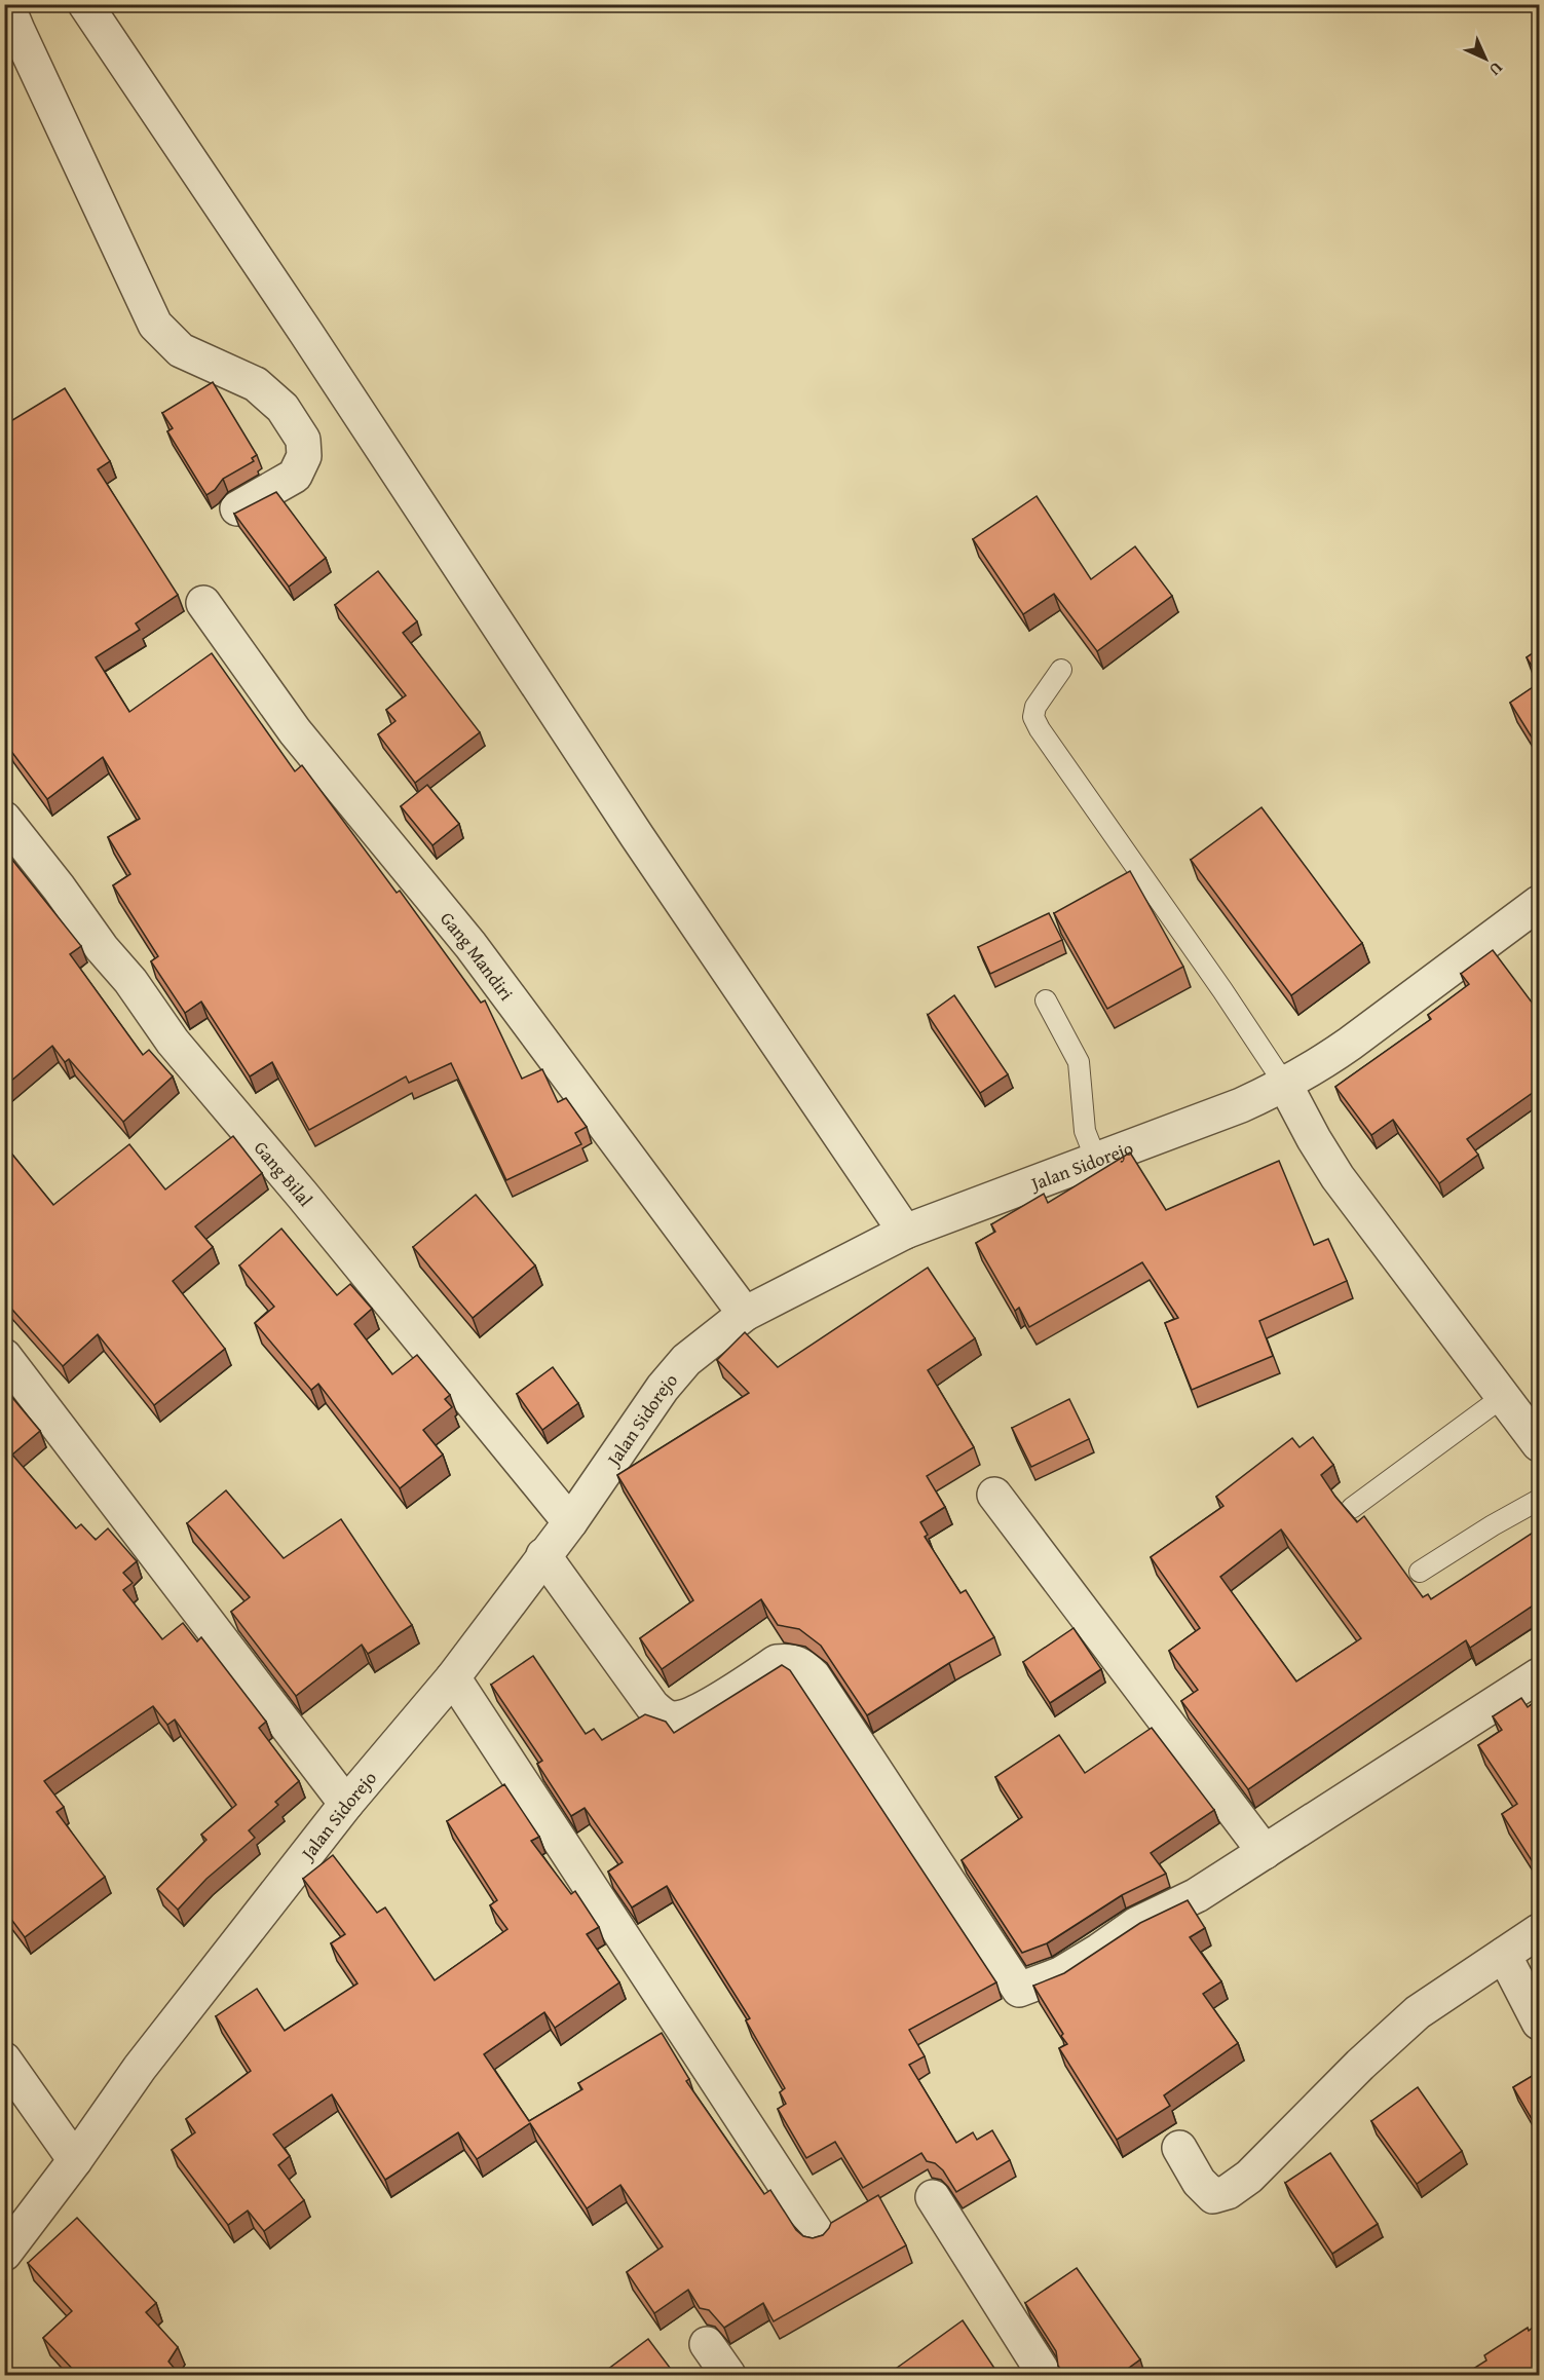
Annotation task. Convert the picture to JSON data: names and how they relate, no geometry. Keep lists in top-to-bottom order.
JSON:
{
  "streets": {
    "street": ["Gang Mandiri", "Jalan Sidorejo", "Gang Bilal"]
  },
  "crossings": [
    ["Gang Mandiri", "Jalan Sidorejo"],
    ["Jalan Sidorejo", "Gang Bilal"]
  ],
  "north": "bottom right"
}
